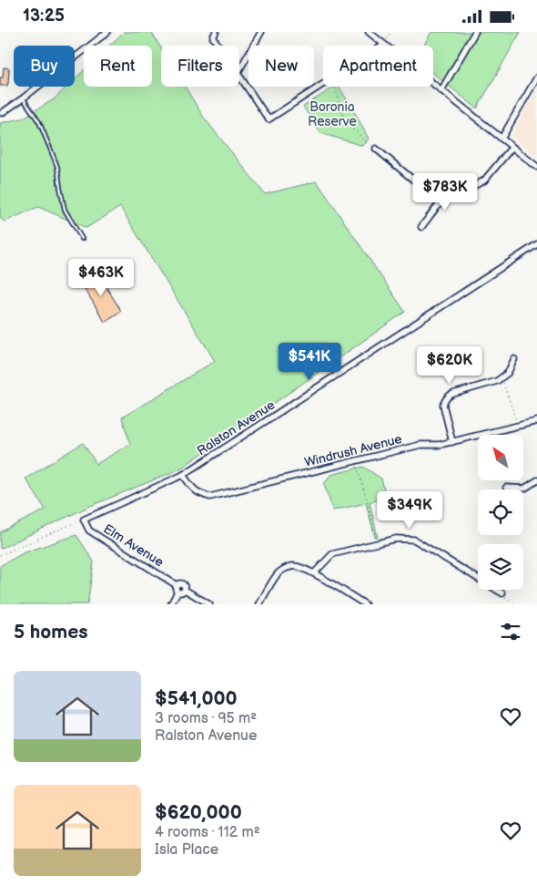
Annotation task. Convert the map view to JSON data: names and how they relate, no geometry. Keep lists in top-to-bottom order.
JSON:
{
  "streets": {
    "street": ["Ralston Avenue", "Windrush Avenue", "Elm Avenue"]
  },
  "crossings": [
    ["Ralston Avenue", "Windrush Avenue"],
    ["Ralston Avenue", "Elm Avenue"]
  ],
  "parks": ["Boronia Reserve"],
  "north": "top left",
  "page": {
    "status": "13:25",
    "chip": [
      "Buy",
      "Rent",
      "Filters",
      "New",
      "Apartment"
    ],
    "price": [
      "$783K",
      "$463K",
      "$541K",
      "$620K",
      "$349K"
    ],
    "heading": "5 homes",
    "list": [
      {
        "name": "$541,000",
        "note": "3 rooms · 95 m² · Ralston Avenue"
      },
      {
        "name": "$620,000",
        "note": "4 rooms · 112 m² · Isla Place"
      }
    ]
  }
}
